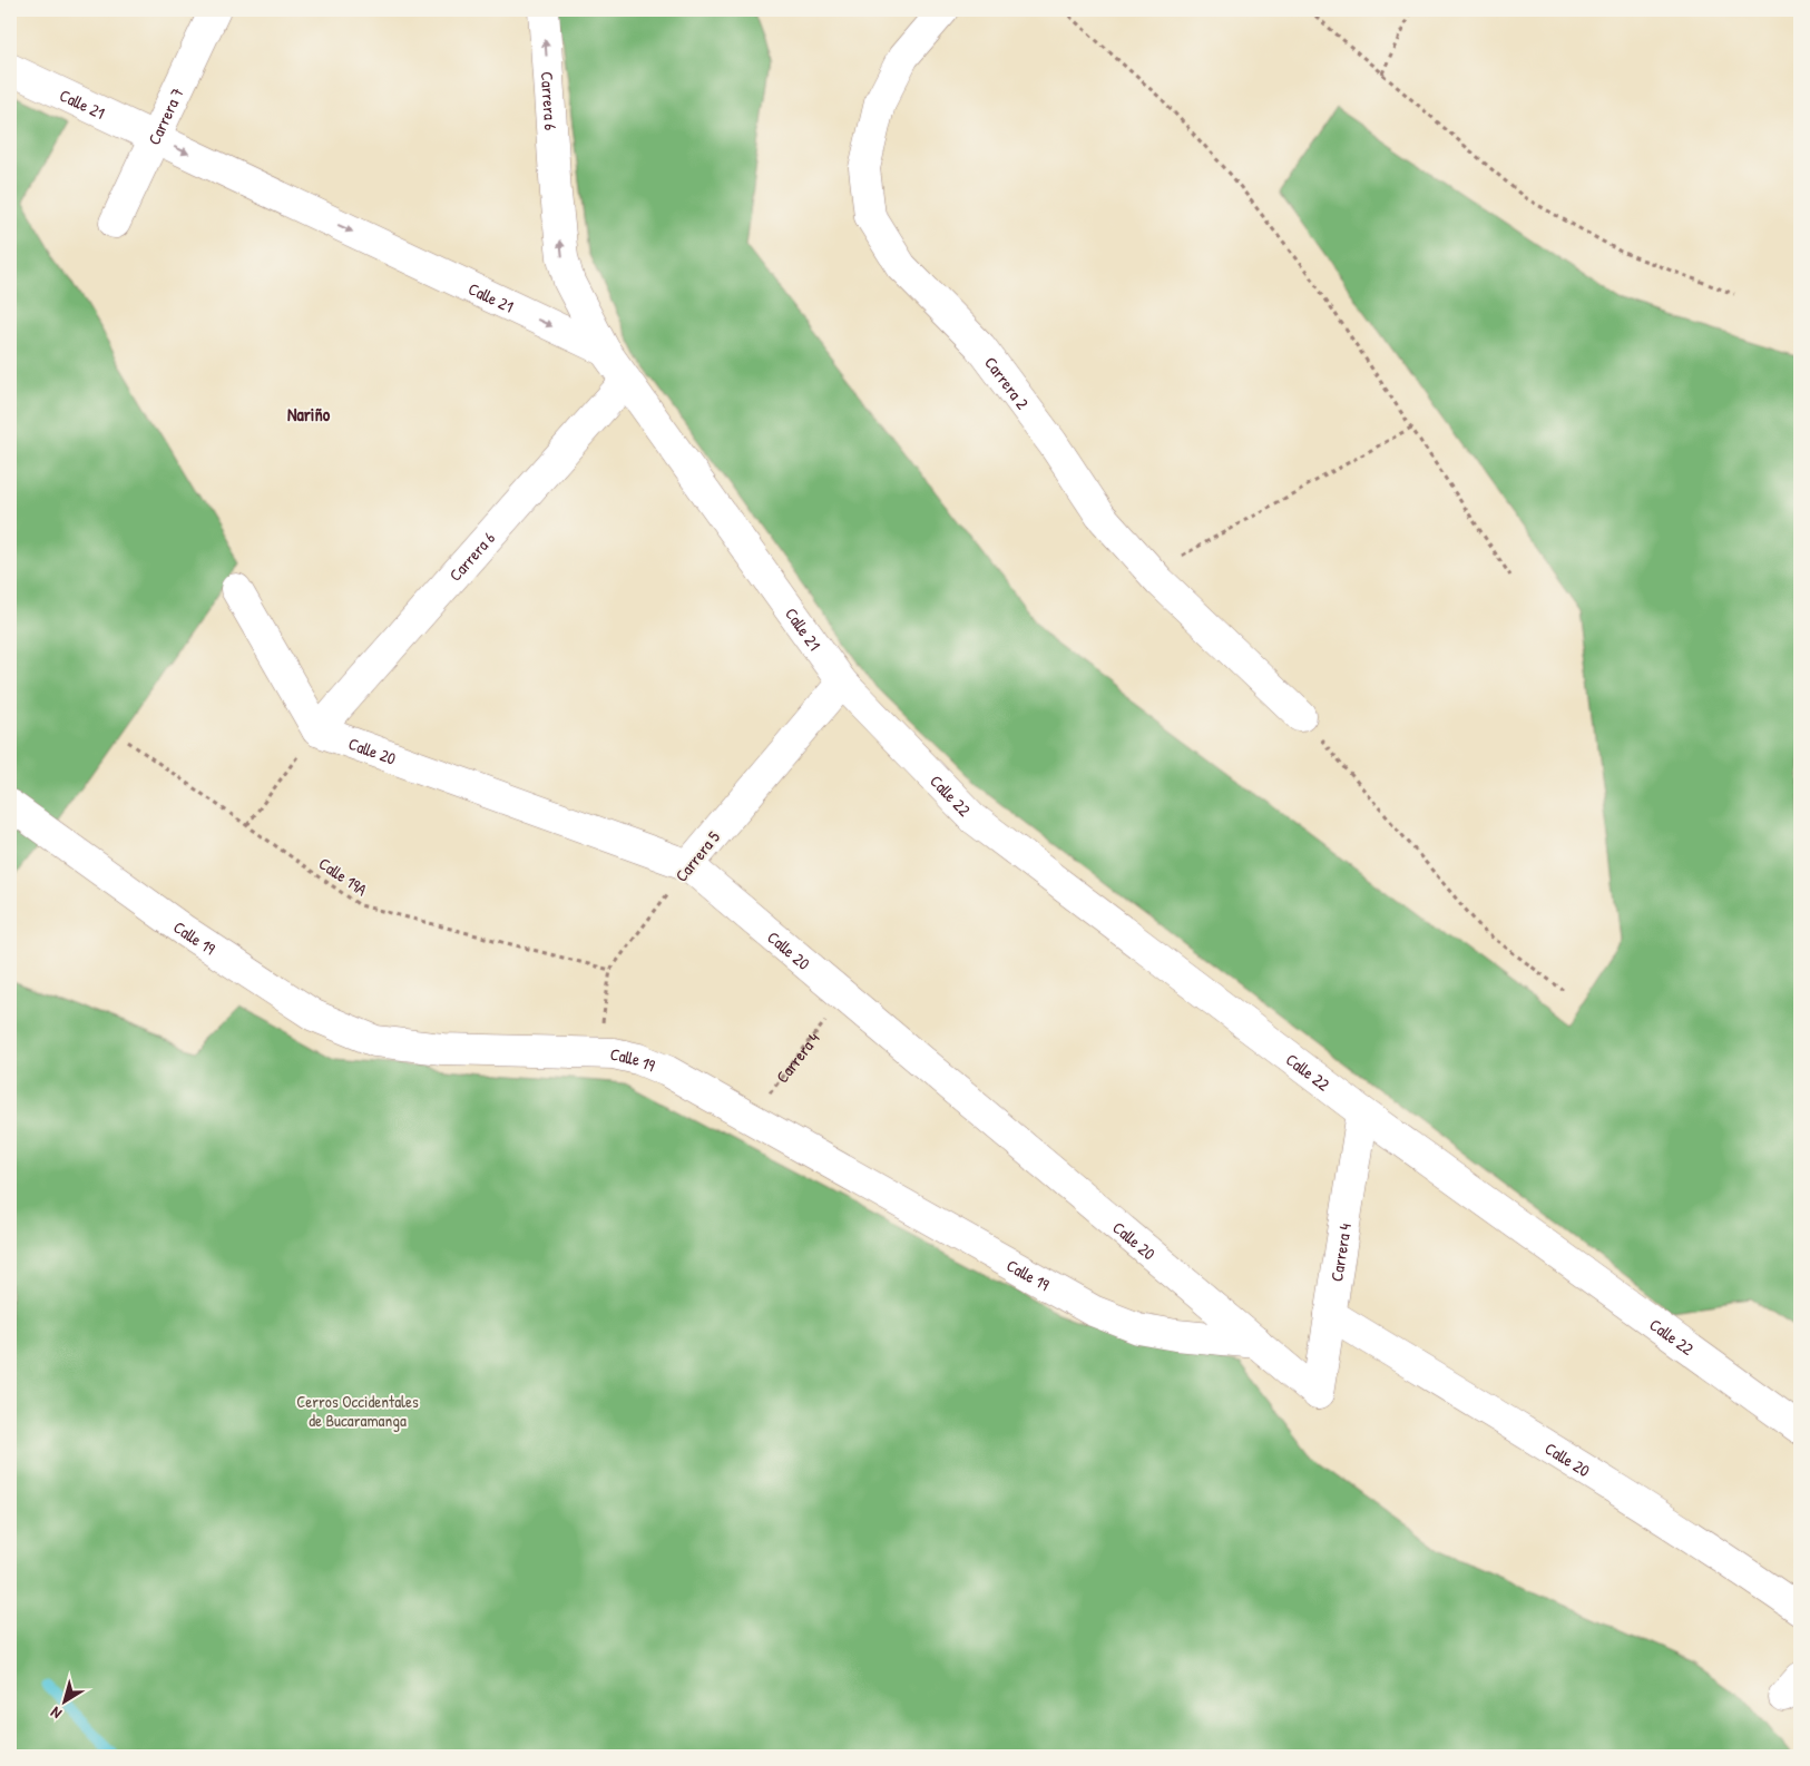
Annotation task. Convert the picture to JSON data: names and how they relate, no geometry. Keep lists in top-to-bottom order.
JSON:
{
  "streets": {
    "street": [
      "Carrera 6",
      "Calle 21",
      "Carrera 7",
      "Carrera 2",
      "Calle 20",
      "Calle 22",
      "Carrera 5",
      "Calle 19",
      "Carrera 4"
    ],
    "path": ["Calle 19A"]
  },
  "crossings": [
    ["Carrera 6", "Calle 21"],
    ["Carrera 6", "Calle 20"],
    ["Calle 21", "Carrera 7"],
    ["Calle 21", "Calle 22"],
    ["Calle 21", "Carrera 5"],
    ["Calle 20", "Carrera 5"],
    ["Calle 20", "Calle 19"],
    ["Calle 20", "Carrera 4"],
    ["Calle 22", "Carrera 5"],
    ["Calle 22", "Carrera 4"],
    ["Carrera 5", "Calle 19A"],
    ["Carrera 5", "Calle 19"],
    ["Calle 19", "Carrera 4"]
  ],
  "one_way": ["Carrera 6", "Calle 21"],
  "districts": ["Nariño"],
  "parks": ["Cerros Occidentales de Bucaramanga"],
  "north": "bottom left"
}
